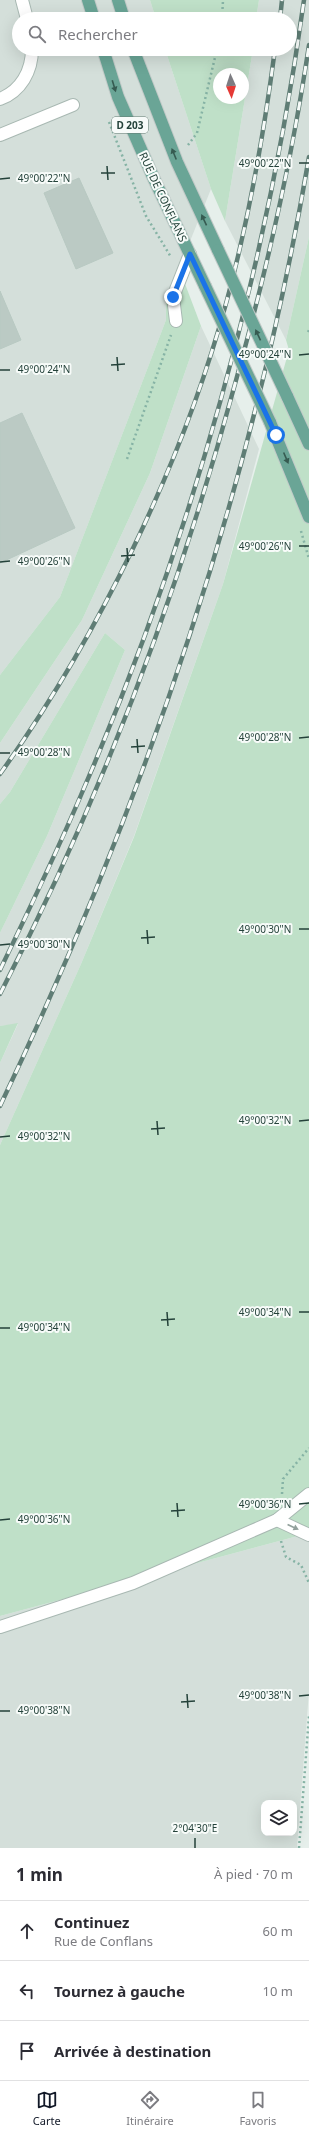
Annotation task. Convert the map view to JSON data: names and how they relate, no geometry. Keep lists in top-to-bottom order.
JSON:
{
  "streets": {
    "main road": ["D 203", "RUE DE CONFLANS"]
  },
  "north": "bottom",
  "page": {
    "search": "Rechercher",
    "heading": ["1 min", "À pied · 70 m"],
    "list": [
      ["Continuez", "Rue de Conflans", "60 m"],
      ["Tournez à gauche", "10 m"],
      "Arrivée à destination"
    ],
    "nav": ["Carte", "Itinéraire", "Favoris"]
  },
  "coordinates": [
    "49°00'22\"N",
    "49°00'24\"N",
    "49°00'26\"N",
    "49°00'28\"N",
    "49°00'30\"N",
    "49°00'32\"N",
    "49°00'34\"N",
    "49°00'36\"N",
    "49°00'38\"N",
    "2°04'30\"E"
  ]
}
